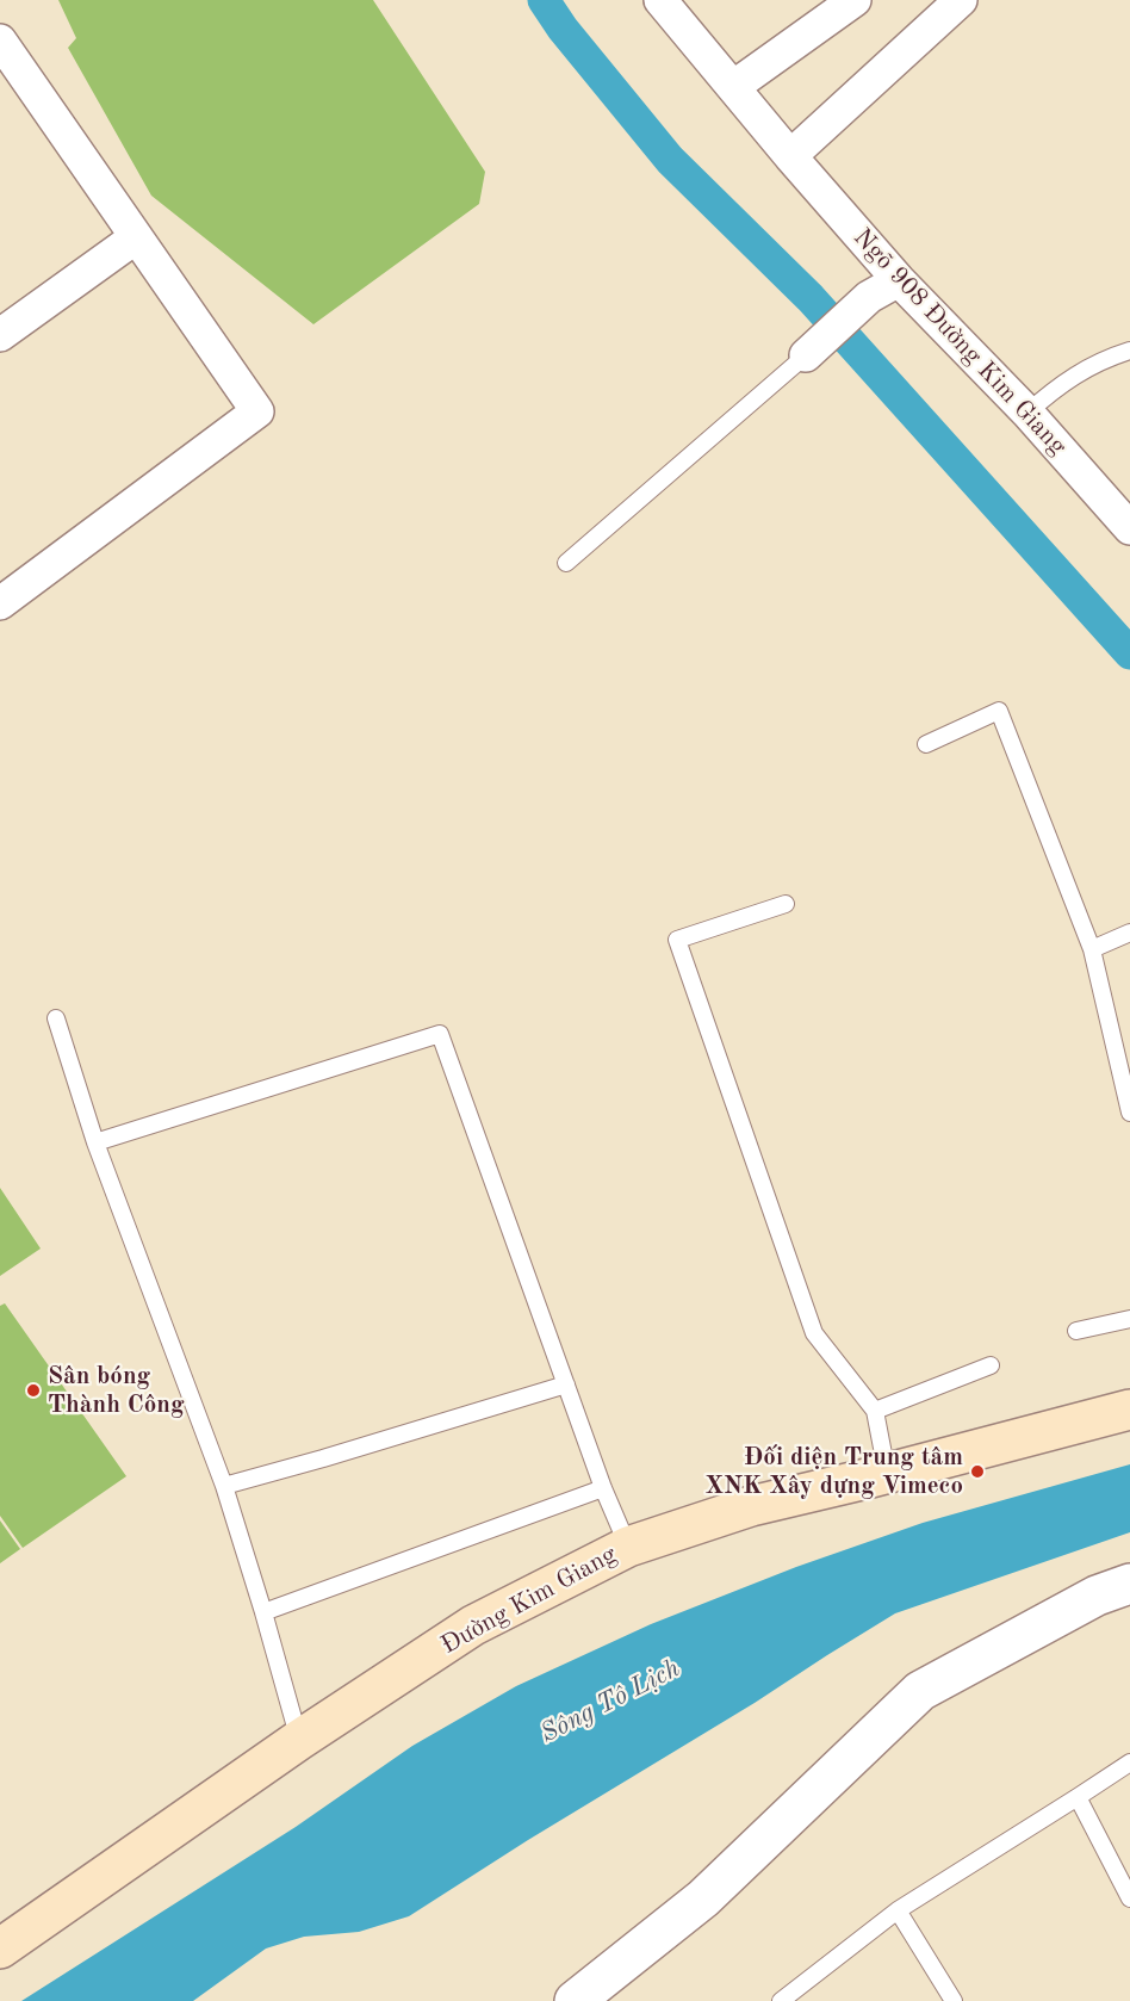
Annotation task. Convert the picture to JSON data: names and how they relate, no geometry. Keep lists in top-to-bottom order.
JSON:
{
  "streets": {
    "main road": ["Đường Kim Giang"],
    "street": ["Ngõ 908 Đường Kim Giang"]
  },
  "water": ["Sông Tô Lịch"],
  "places": ["Sân bóng Thành Công", "Đối diện Trung tâm XNK Xây dựng Vimeco"]
}
